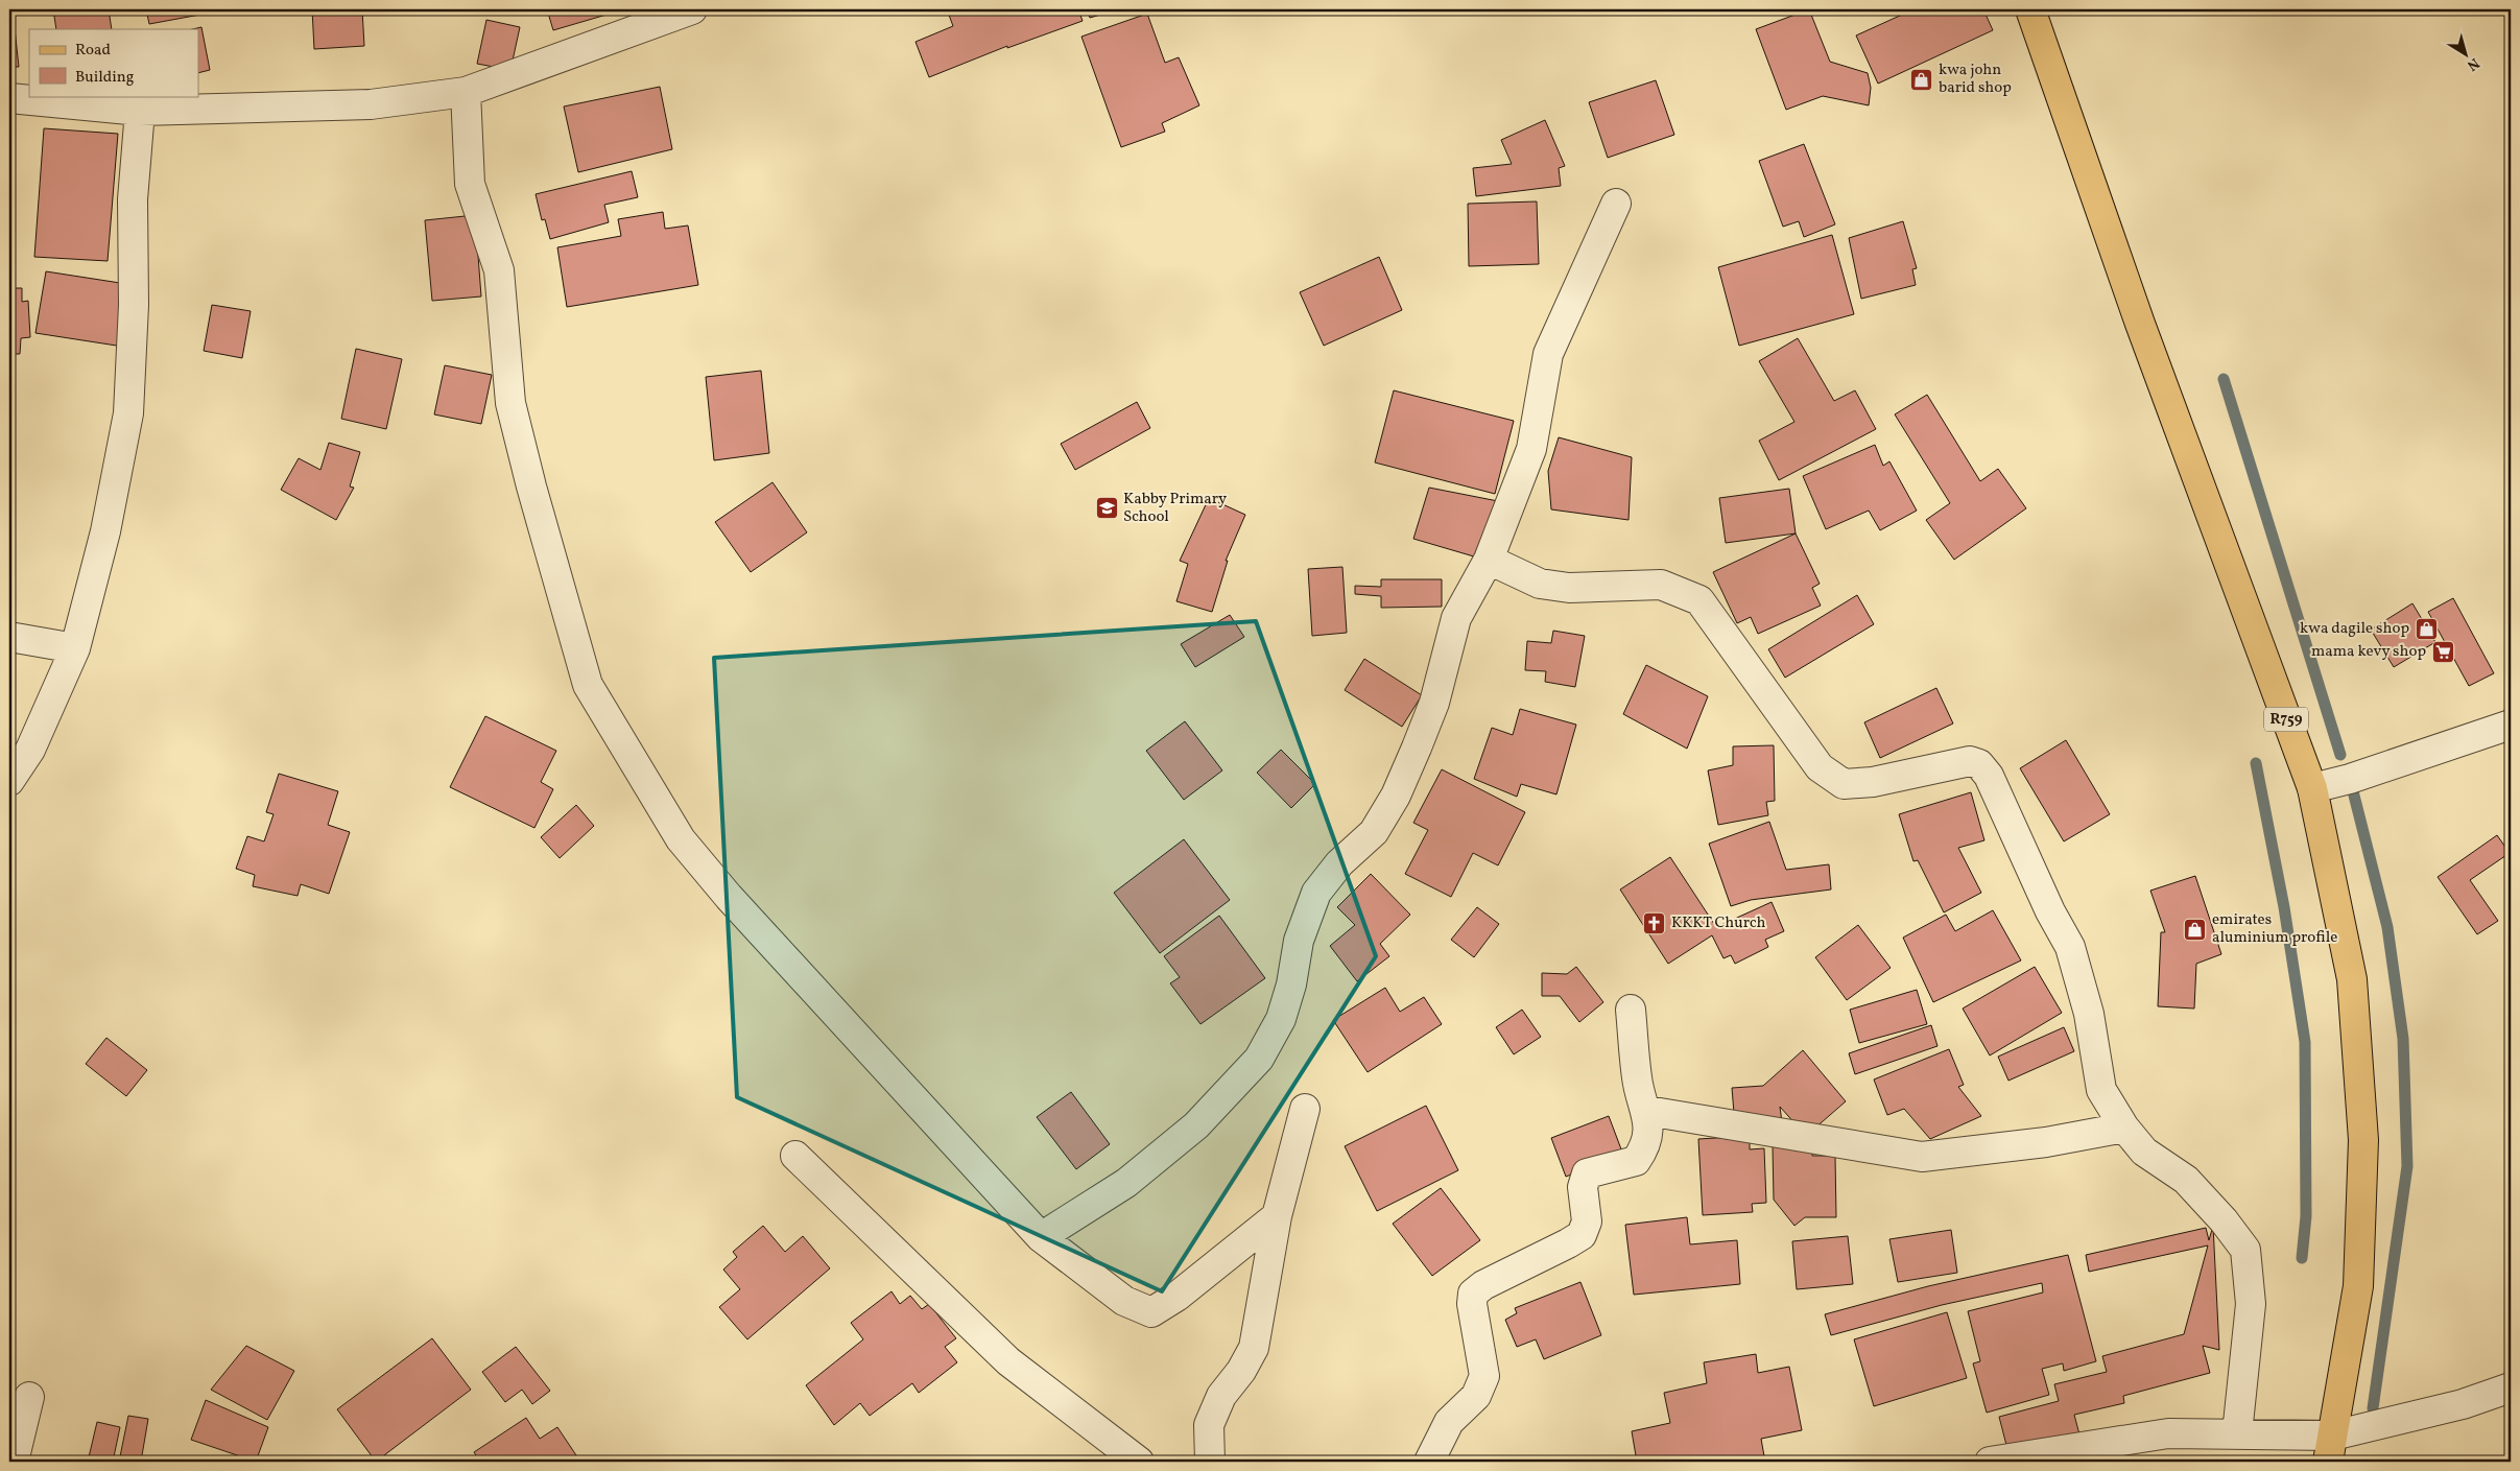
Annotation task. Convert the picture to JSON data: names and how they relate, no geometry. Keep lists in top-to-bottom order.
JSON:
{
  "streets": {
    "main road": ["R759"]
  },
  "places": {
    "shop": ["kwa john barid shop", "kwa dagile shop", "emirates aluminium profile"],
    "school or university": ["Kabby Primary School"],
    "supermarket": ["mama kevy shop"],
    "church": ["KKKT Church"]
  },
  "legend": ["Road", "Building"],
  "north": "bottom right"
}
